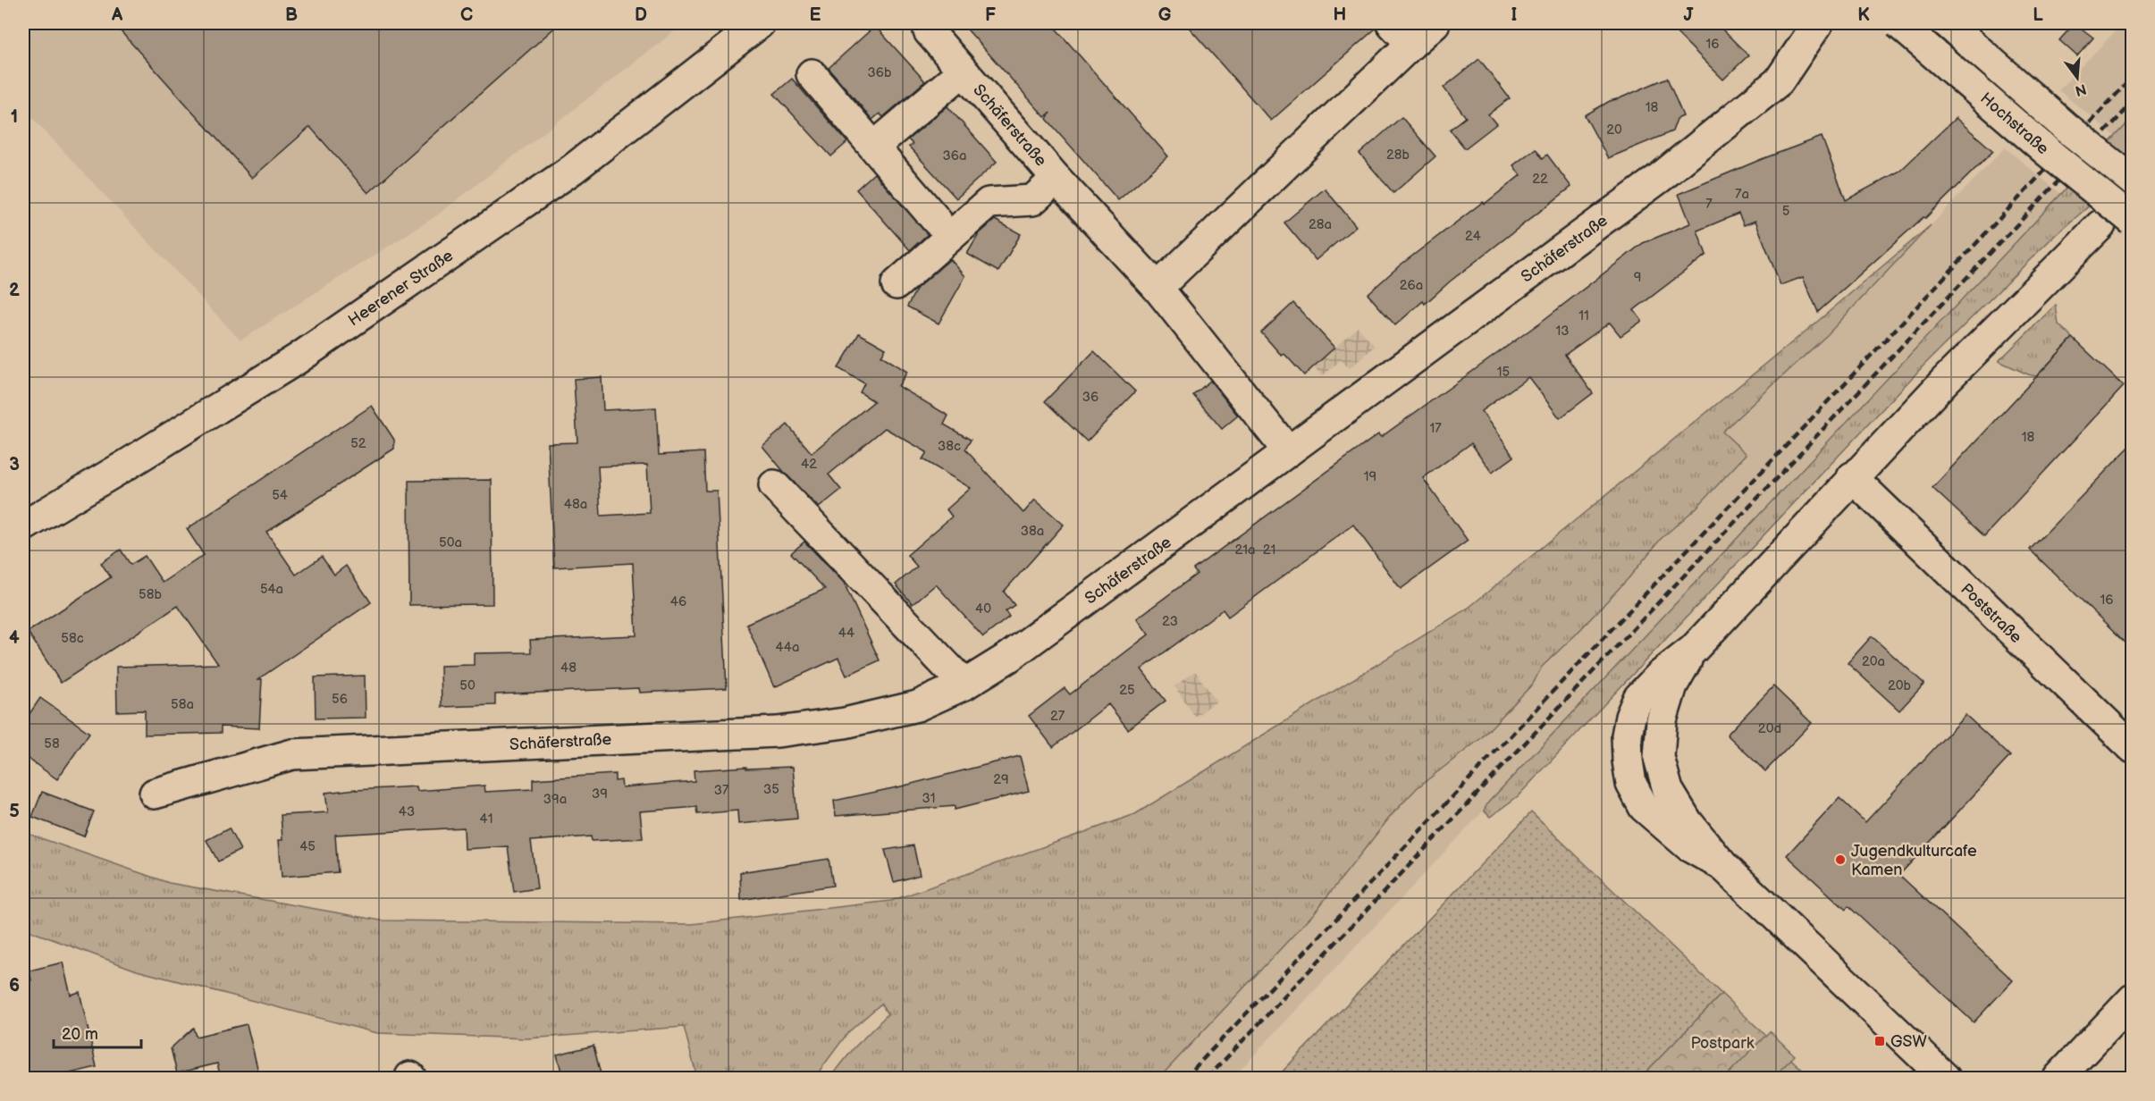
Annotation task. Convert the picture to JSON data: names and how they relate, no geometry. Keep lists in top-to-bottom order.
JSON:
{
  "streets": {
    "street": [
      "Hochstraße",
      "Schäferstraße",
      "Heerener Straße",
      "Poststraße"
    ]
  },
  "parks": ["Postpark"],
  "places": {
    "other": ["Jugendkulturcafe Kamen"],
    "transit": ["GSW"]
  },
  "house_numbers": [
    "16",
    "36b",
    "18",
    "20",
    "28b",
    "36a",
    "22",
    "7a",
    "7",
    "5",
    "28a",
    "24",
    "9",
    "26a",
    "11",
    "13",
    "15",
    "36",
    "17",
    "18",
    "52",
    "38c",
    "42",
    "19",
    "54",
    "48a",
    "38a",
    "50a",
    "21a",
    "21",
    "54a",
    "58b",
    "16",
    "46",
    "40",
    "23",
    "44",
    "58c",
    "44a",
    "20a",
    "48",
    "50",
    "20b",
    "25",
    "56",
    "58a",
    "27",
    "20d",
    "58",
    "29",
    "35",
    "37",
    "39",
    "31",
    "39a",
    "43",
    "41",
    "45"
  ],
  "scale_bar": "20 m",
  "north": "bottom",
  "grid": {
    "columns": [
      "A",
      "B",
      "C",
      "D",
      "E",
      "F",
      "G",
      "H",
      "I",
      "J",
      "K",
      "L"
    ],
    "rows": [
      "1",
      "2",
      "3",
      "4",
      "5",
      "6"
    ]
  }
}
